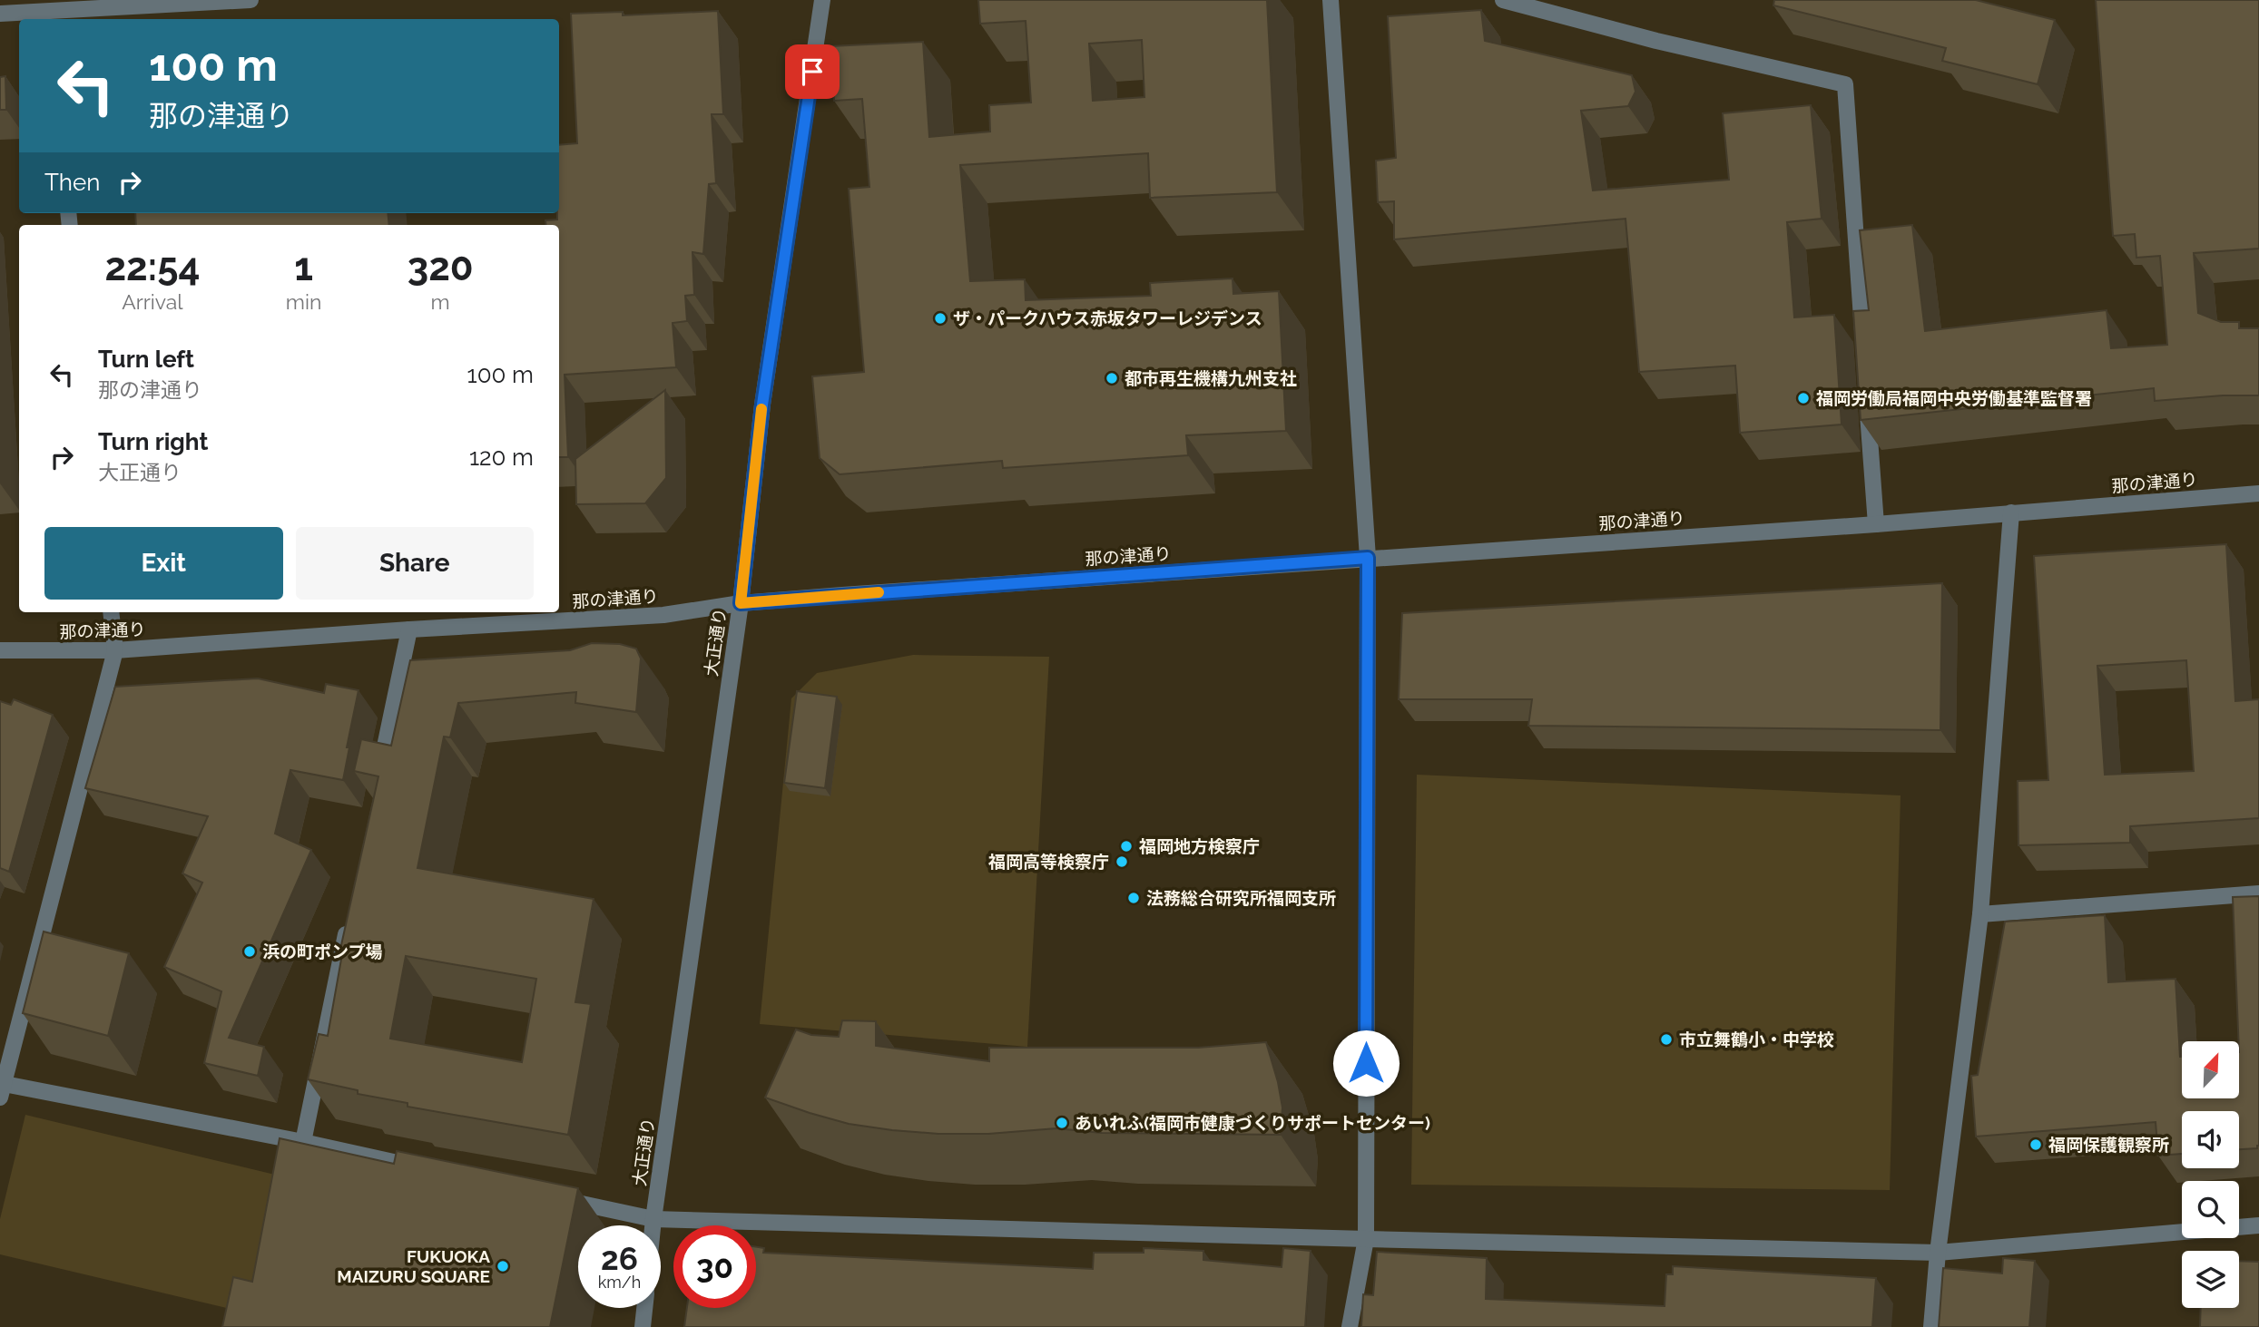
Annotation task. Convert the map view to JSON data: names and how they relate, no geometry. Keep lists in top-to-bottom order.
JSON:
{
  "streets": {
    "street": ["那の津通り", "大正通り"]
  },
  "crossings": [
    ["那の津通り", "大正通り"]
  ],
  "places": [
    "ザ・パークハウス赤坂タワーレジデンス",
    "都市再生機構九州支社",
    "福岡労働局福岡中央労働基準監督署",
    "福岡地方検察庁",
    "福岡高等検察庁",
    "法務総合研究所福岡支所",
    "浜の町ポンプ場",
    "市立舞鶴小・中学校",
    "あいれふ(福岡市健康づくりサポートセンター)",
    "福岡保護観察所",
    "FUKUOKA MAIZURU SQUARE"
  ],
  "north": "top right",
  "page": {
    "turn": ["100 m", "那の津通り"],
    "then": "Then",
    "eta": [
      "22:54",
      "Arrival",
      "1",
      "min",
      "320",
      "m"
    ],
    "list": [
      {
        "name": "Turn left",
        "note": "那の津通り",
        "value": "100 m"
      },
      {
        "name": "Turn right",
        "note": "大正通り",
        "value": "120 m"
      }
    ],
    "buttons": ["Exit", "Share"],
    "speed": "26 km/h",
    "limit": "30"
  }
}
